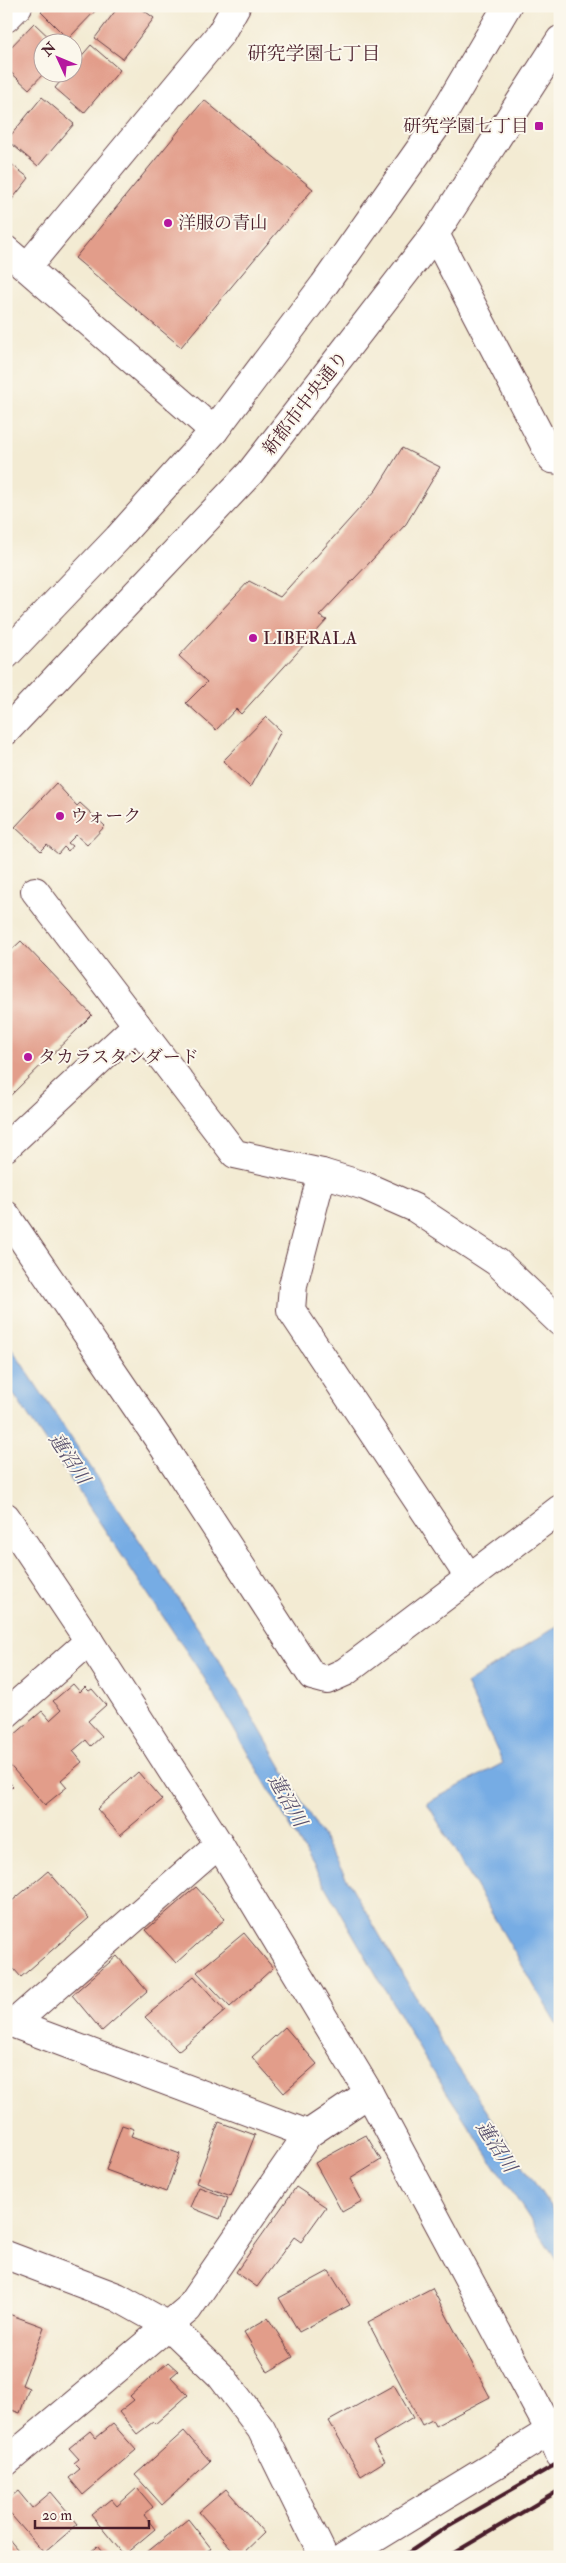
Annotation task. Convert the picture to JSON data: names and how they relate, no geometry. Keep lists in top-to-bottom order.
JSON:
{
  "streets": {
    "street": ["新都市中央通り"]
  },
  "districts": ["研究学園七丁目"],
  "water": ["蓮沼川"],
  "places": {
    "transit": ["研究学園七丁目"],
    "other": [
      "洋服の青山",
      "LIBERALA",
      "ウォーク",
      "タカラスタンダード"
    ]
  },
  "scale_bar": "20 m",
  "north": "top left"
}
